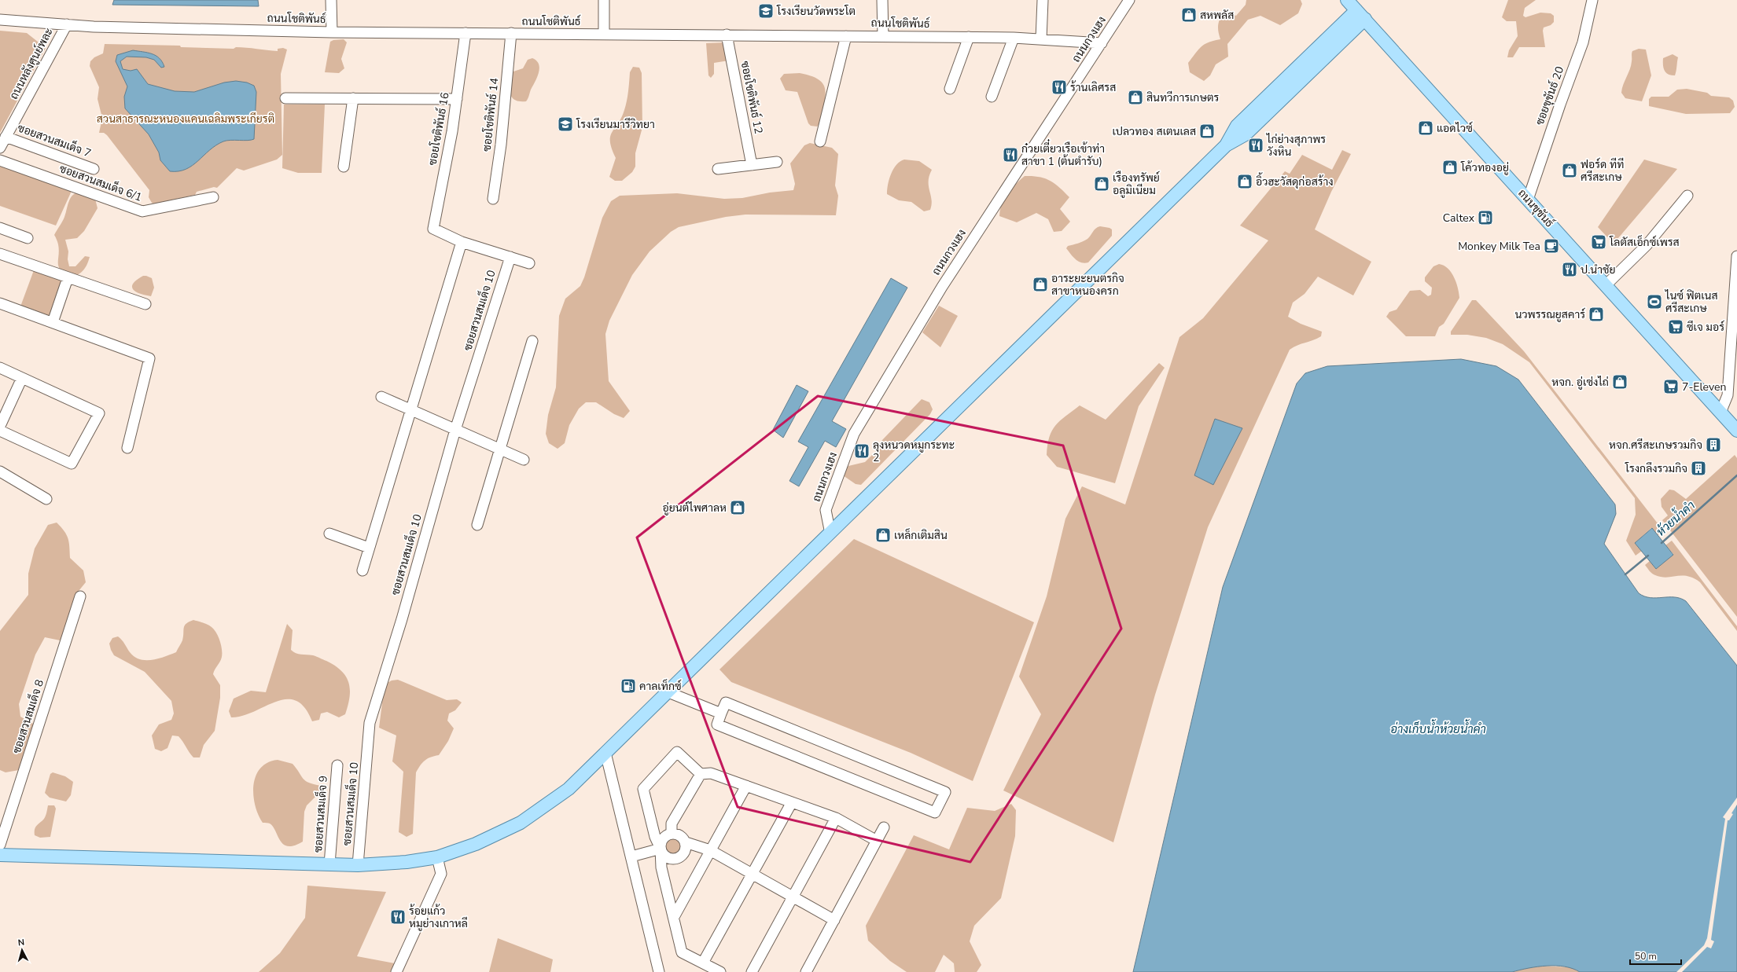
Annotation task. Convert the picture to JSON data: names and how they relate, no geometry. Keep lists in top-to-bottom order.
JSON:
{
  "streets": {
    "main road": ["ถนนขุขันธ์"],
    "street": [
      "ถนนโชติพันธ์",
      "ถนนกวงเฮง",
      "ถนนหลังศูนย์พละ",
      "ซอยขุขันธ์ 20",
      "ซอยโชติพันธ์ 12",
      "ซอยโชติพันธ์ 14",
      "ซอยโชติพันธ์ 16",
      "ซอยสวนสมเด็จ 7",
      "ซอยสวนสมเด็จ 6/1",
      "ซอยสวนสมเด็จ 10",
      "ซอยสวนสมเด็จ 8",
      "ซอยสวนสมเด็จ 9"
    ]
  },
  "crossings": [
    ["ถนนโชติพันธ์", "ถนนกวงเฮง"],
    ["ถนนโชติพันธ์", "ถนนหลังศูนย์พละ"],
    ["ถนนโชติพันธ์", "ซอยโชติพันธ์ 12"],
    ["ถนนโชติพันธ์", "ซอยโชติพันธ์ 14"],
    ["ถนนโชติพันธ์", "ซอยโชติพันธ์ 16"],
    ["ถนนหลังศูนย์พละ", "ซอยสวนสมเด็จ 7"],
    ["ซอยขุขันธ์ 20", "ถนนขุขันธ์"]
  ],
  "water": ["ห้วยน้ำคำ", "อ่างเก็บน้ำห้วยน้ำคำ"],
  "parks": ["สวนสาธารณะหนองแคนเฉลิมพระเกียรติ"],
  "places": {
    "school or university": ["โรงเรียนวัดพระโต", "โรงเรียนมารีวิทยา"],
    "shop": [
      "สหพลัส",
      "สินทวีการเกษตร",
      "แอดไวซ์",
      "เปลวทอง สเตนเลส",
      "โค้วทองอยู่",
      "ฟอร์ด ทีที ศรีสะเกษ",
      "อิ้วฮะวัสดุก่อสร้าง",
      "เรืองทรัพย์ อลูมิเนียม",
      "อาระยะยนตรกิจ สาขาหนองครก",
      "นวพรรณยูสคาร์",
      "หจก. อู่เซ่งไถ่",
      "อู่ยนต์ไพศาลห",
      "เหล็กเติมสิน"
    ],
    "restaurant": [
      "ร้านเลิศรส",
      "ไก่ย่างสุภาพร วังหิน",
      "ก๋วยเตี๋ยวเรือเข้าท่า สาขา 1 (ต้นตำรับ)",
      "ป.นำชัย",
      "ลุงหนวดหมูกระทะ 2",
      "ร้อยแก้ว หมูย่างเกาหลี"
    ],
    "fuel station": ["Caltex", "คาลเท็กซ์"],
    "supermarket": ["โลตัสเอ็กซ์เพรส", "ซีเจ มอร์", "7-Eleven"],
    "cafe": ["Monkey Milk Tea"],
    "sports": ["ไนซ์ ฟิตเนส ศรีสะเกษ"],
    "building": ["หจก.ศรีสะเกษรวมกิจ", "โรงกลึงรวมกิจ"]
  },
  "scale_bar": "50 m",
  "north": "top"
}
